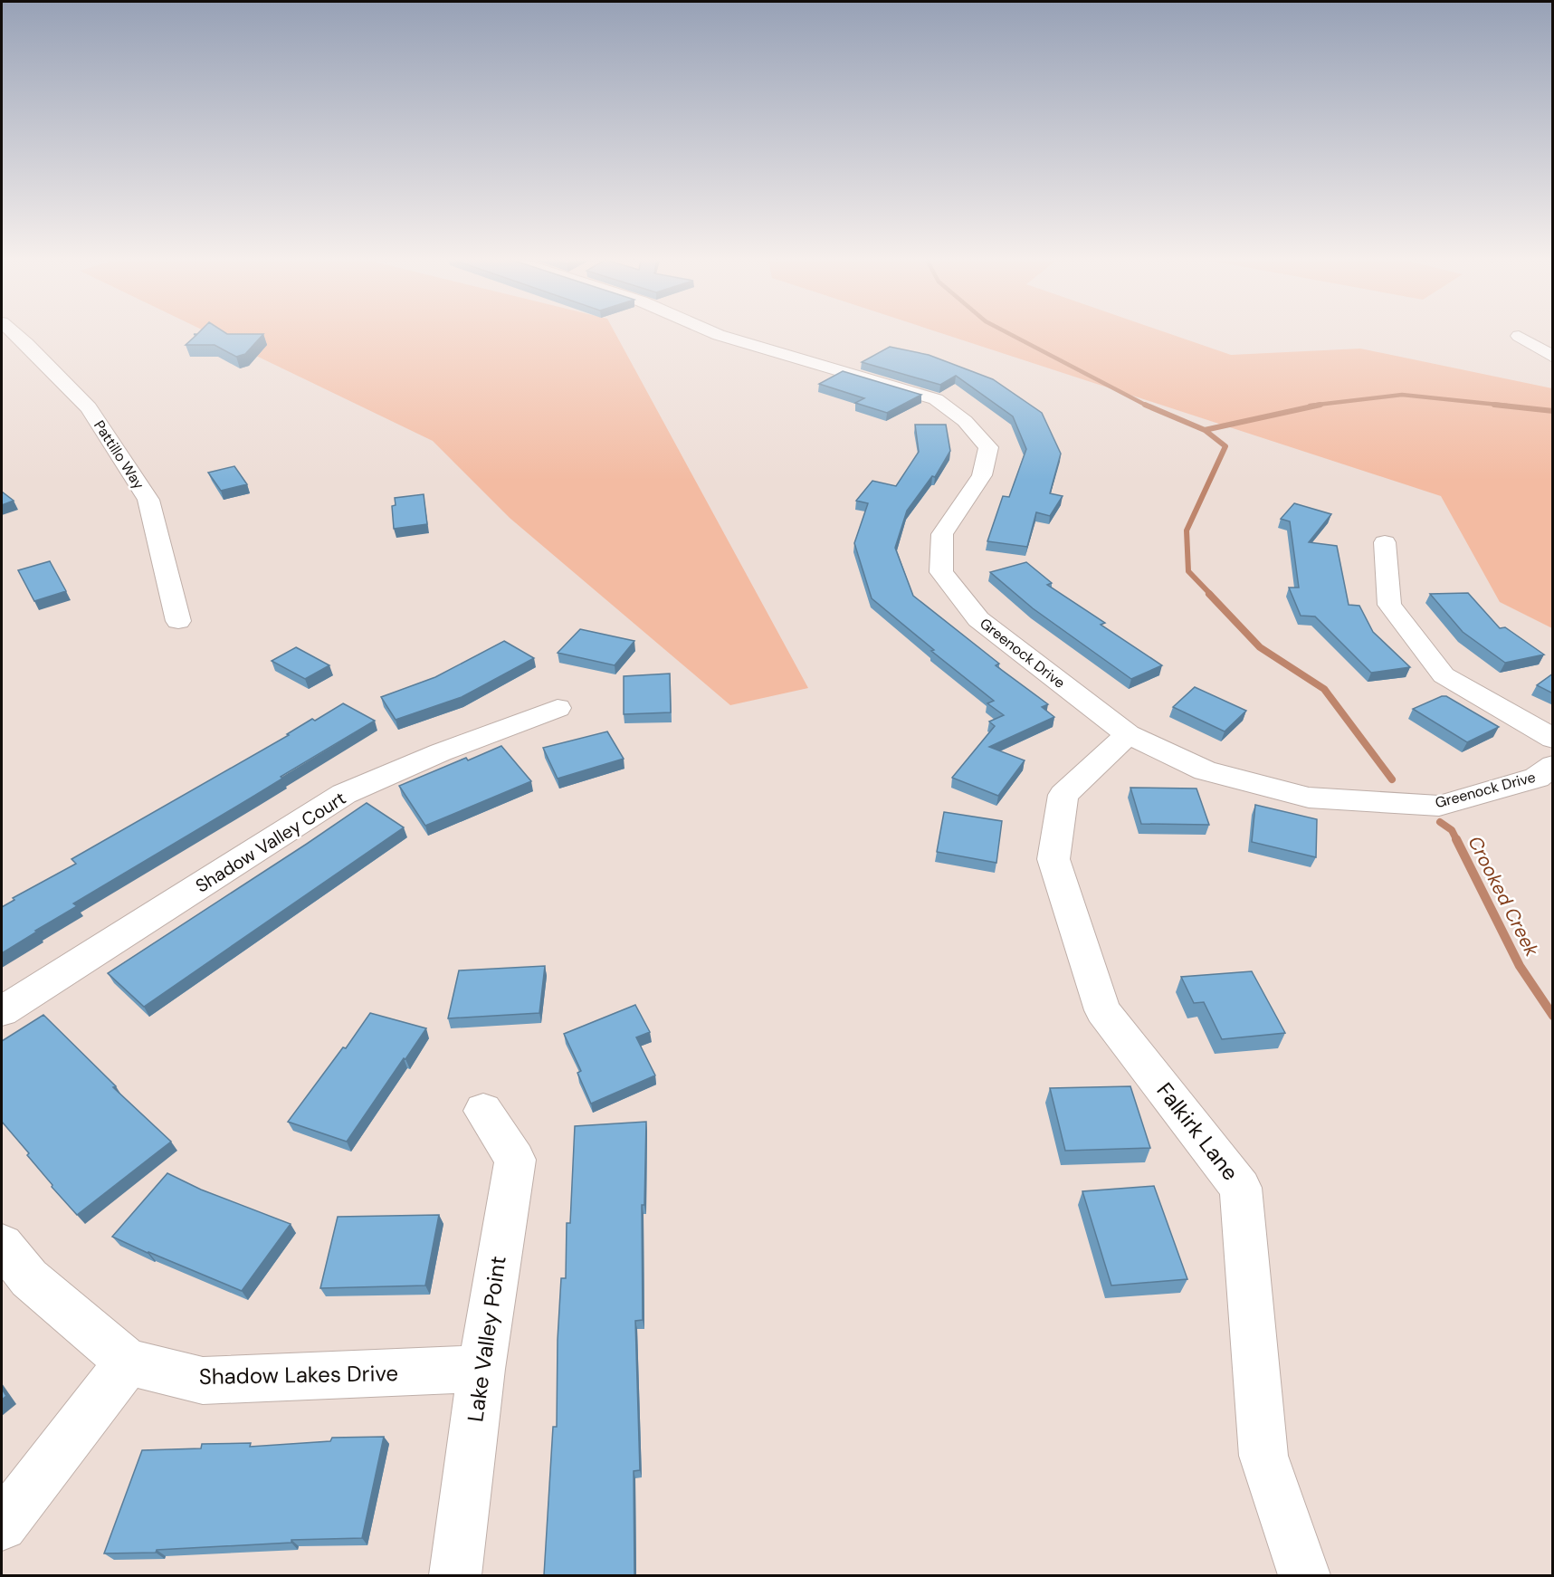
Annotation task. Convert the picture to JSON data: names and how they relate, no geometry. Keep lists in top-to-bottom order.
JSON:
{
  "streets": {
    "street": [
      "Pattillo Way",
      "Greenock Drive",
      "Shadow Valley Court",
      "Falkirk Lane",
      "Lake Valley Point",
      "Shadow Lakes Drive"
    ]
  },
  "crossings": [
    ["Greenock Drive", "Falkirk Lane"],
    ["Lake Valley Point", "Shadow Lakes Drive"]
  ],
  "water": ["Crooked Creek"]
}
